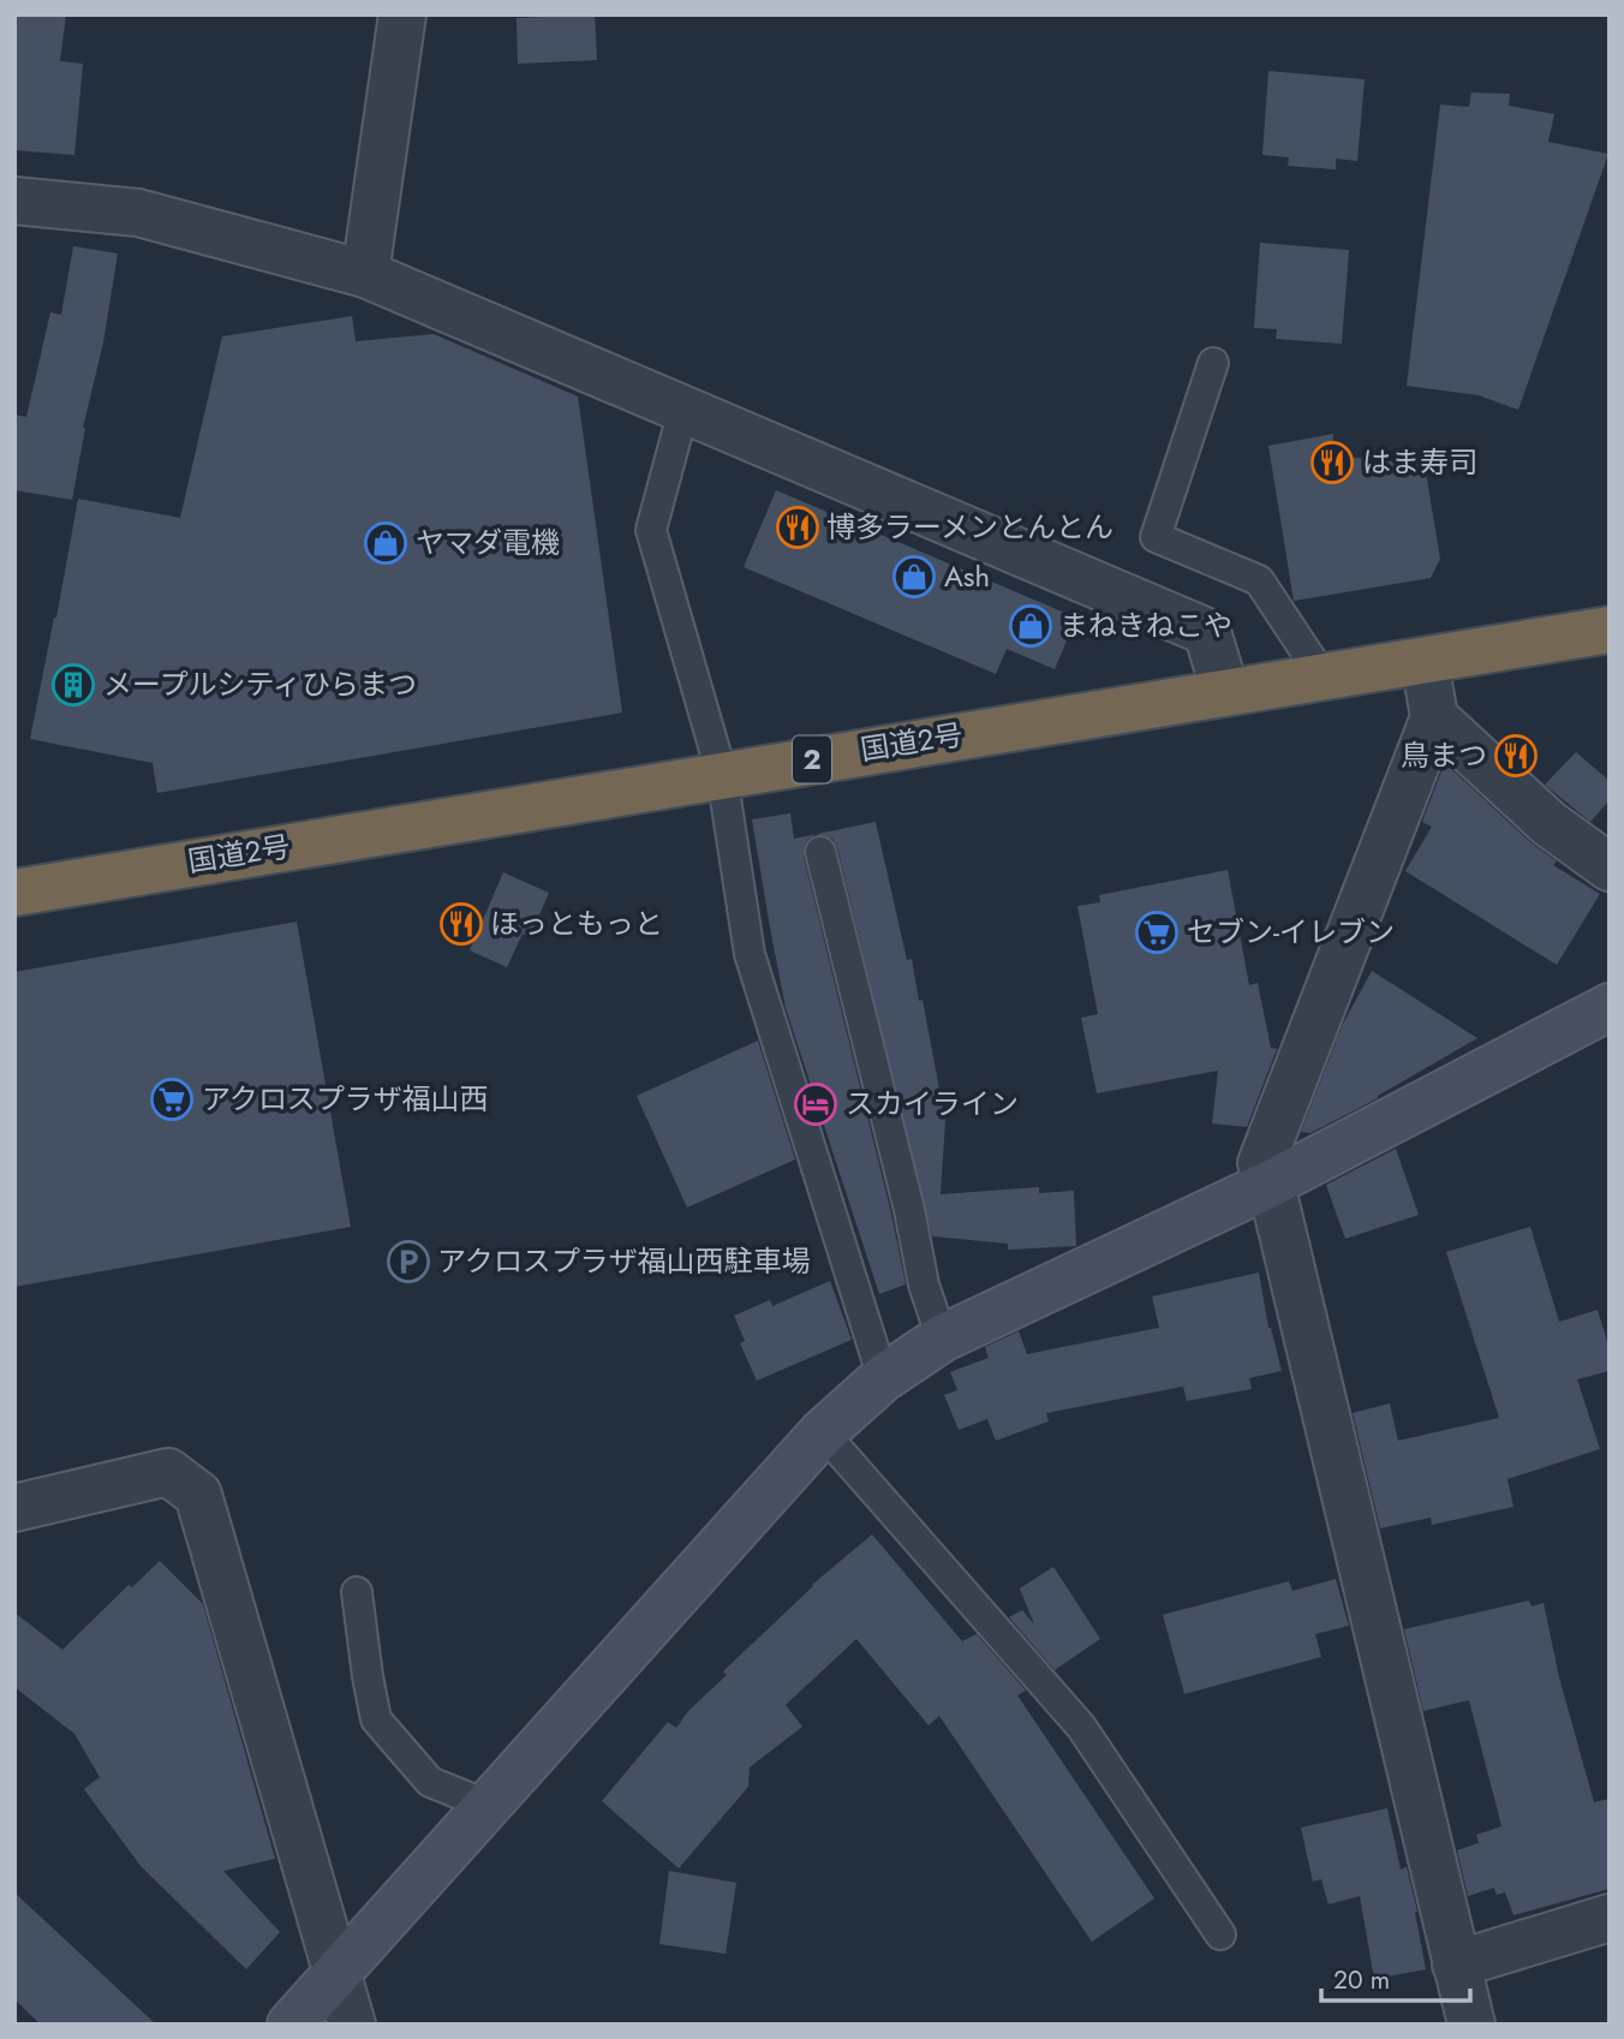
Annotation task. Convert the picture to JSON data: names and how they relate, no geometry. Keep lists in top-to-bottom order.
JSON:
{
  "streets": {
    "highway": ["国道2号", "2"]
  },
  "places": {
    "restaurant": [
      "はま寿司",
      "博多ラーメンとんとん",
      "鳥まつ",
      "ほっともっと"
    ],
    "shop": ["ヤマダ電機", "Ash", "まねきねこや"],
    "building": ["メープルシティひらまつ"],
    "supermarket": ["セブン-イレブン", "アクロスプラザ福山西"],
    "hotel": ["スカイライン"],
    "parking": ["アクロスプラザ福山西駐車場"]
  },
  "scale_bar": "20 m"
}
